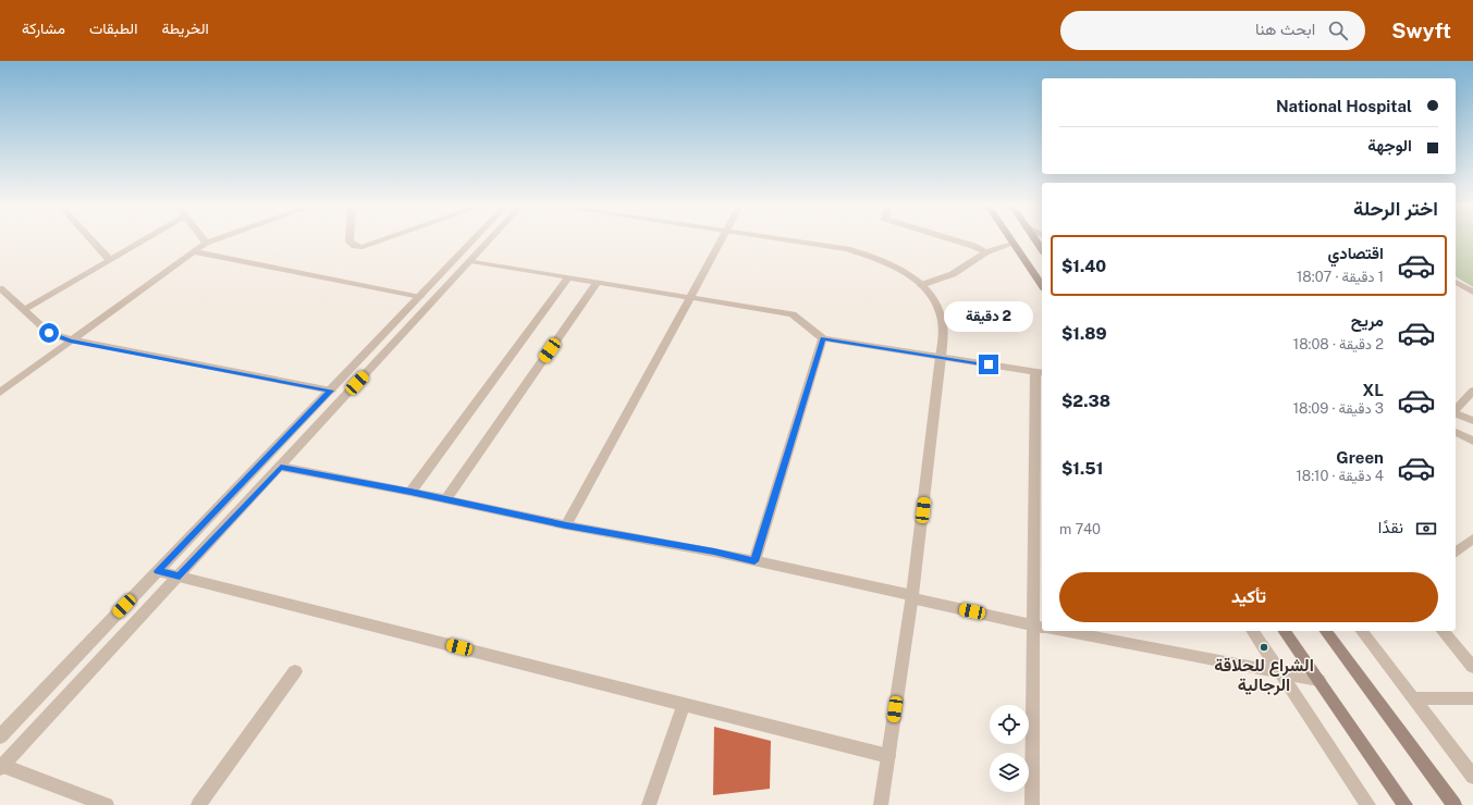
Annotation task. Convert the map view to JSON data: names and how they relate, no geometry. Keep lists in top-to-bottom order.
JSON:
{
  "places": ["الشراع للحلاقة الرجالية"],
  "page": {
    "header": "Swyft",
    "search": "ابحث هنا",
    "nav": ["الخريطة", "الطبقات", "مشاركة"],
    "banner": ["National Hospital", "الوجهة"],
    "heading": "اختر الرحلة",
    "list": [
      {
        "name": "اقتصادي",
        "note": "1 دقيقة · 18:07",
        "value": "$1.40"
      },
      {
        "name": "مريح",
        "note": "2 دقيقة · 18:08",
        "value": "$1.89"
      },
      {
        "name": "XL",
        "note": "3 دقيقة · 18:09",
        "value": "$2.38"
      },
      {
        "name": "Green",
        "note": "4 دقيقة · 18:10",
        "value": "$1.51"
      }
    ],
    "bubble": "2 دقيقة",
    "pay": ["نقدًا", "740 m"],
    "buttons": "تأكيد"
  }
}
